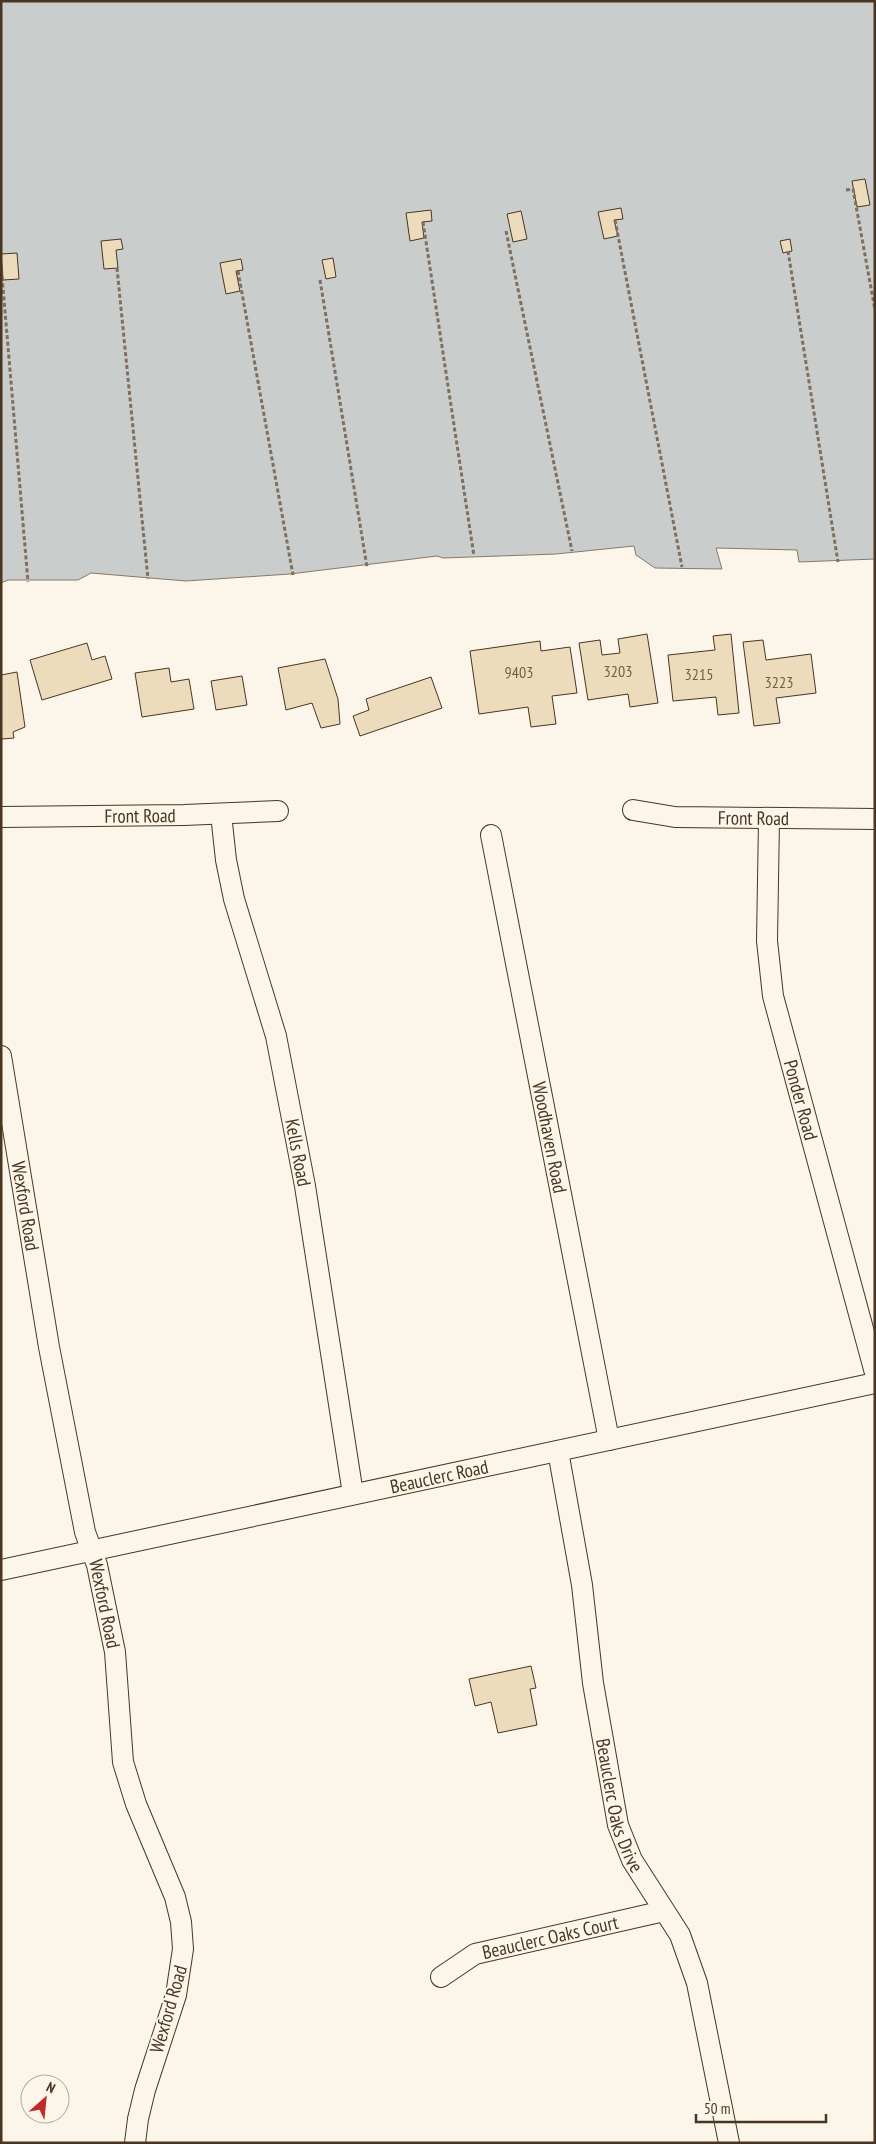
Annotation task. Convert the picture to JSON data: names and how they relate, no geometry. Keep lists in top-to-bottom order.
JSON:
{
  "streets": {
    "street": [
      "Front Road",
      "Ponder Road",
      "Woodhaven Road",
      "Kells Road",
      "Wexford Road",
      "Beauclerc Road",
      "Beauclerc Oaks Drive",
      "Beauclerc Oaks Court"
    ]
  },
  "crossings": [
    ["Front Road", "Ponder Road"],
    ["Front Road", "Kells Road"],
    ["Woodhaven Road", "Beauclerc Road"],
    ["Kells Road", "Beauclerc Road"],
    ["Wexford Road", "Beauclerc Road"],
    ["Beauclerc Road", "Beauclerc Oaks Drive"],
    ["Beauclerc Oaks Drive", "Beauclerc Oaks Court"]
  ],
  "house_numbers": [
    "3203",
    "9403",
    "3215",
    "3223"
  ],
  "scale_bar": "50 m",
  "north": "top right"
}
